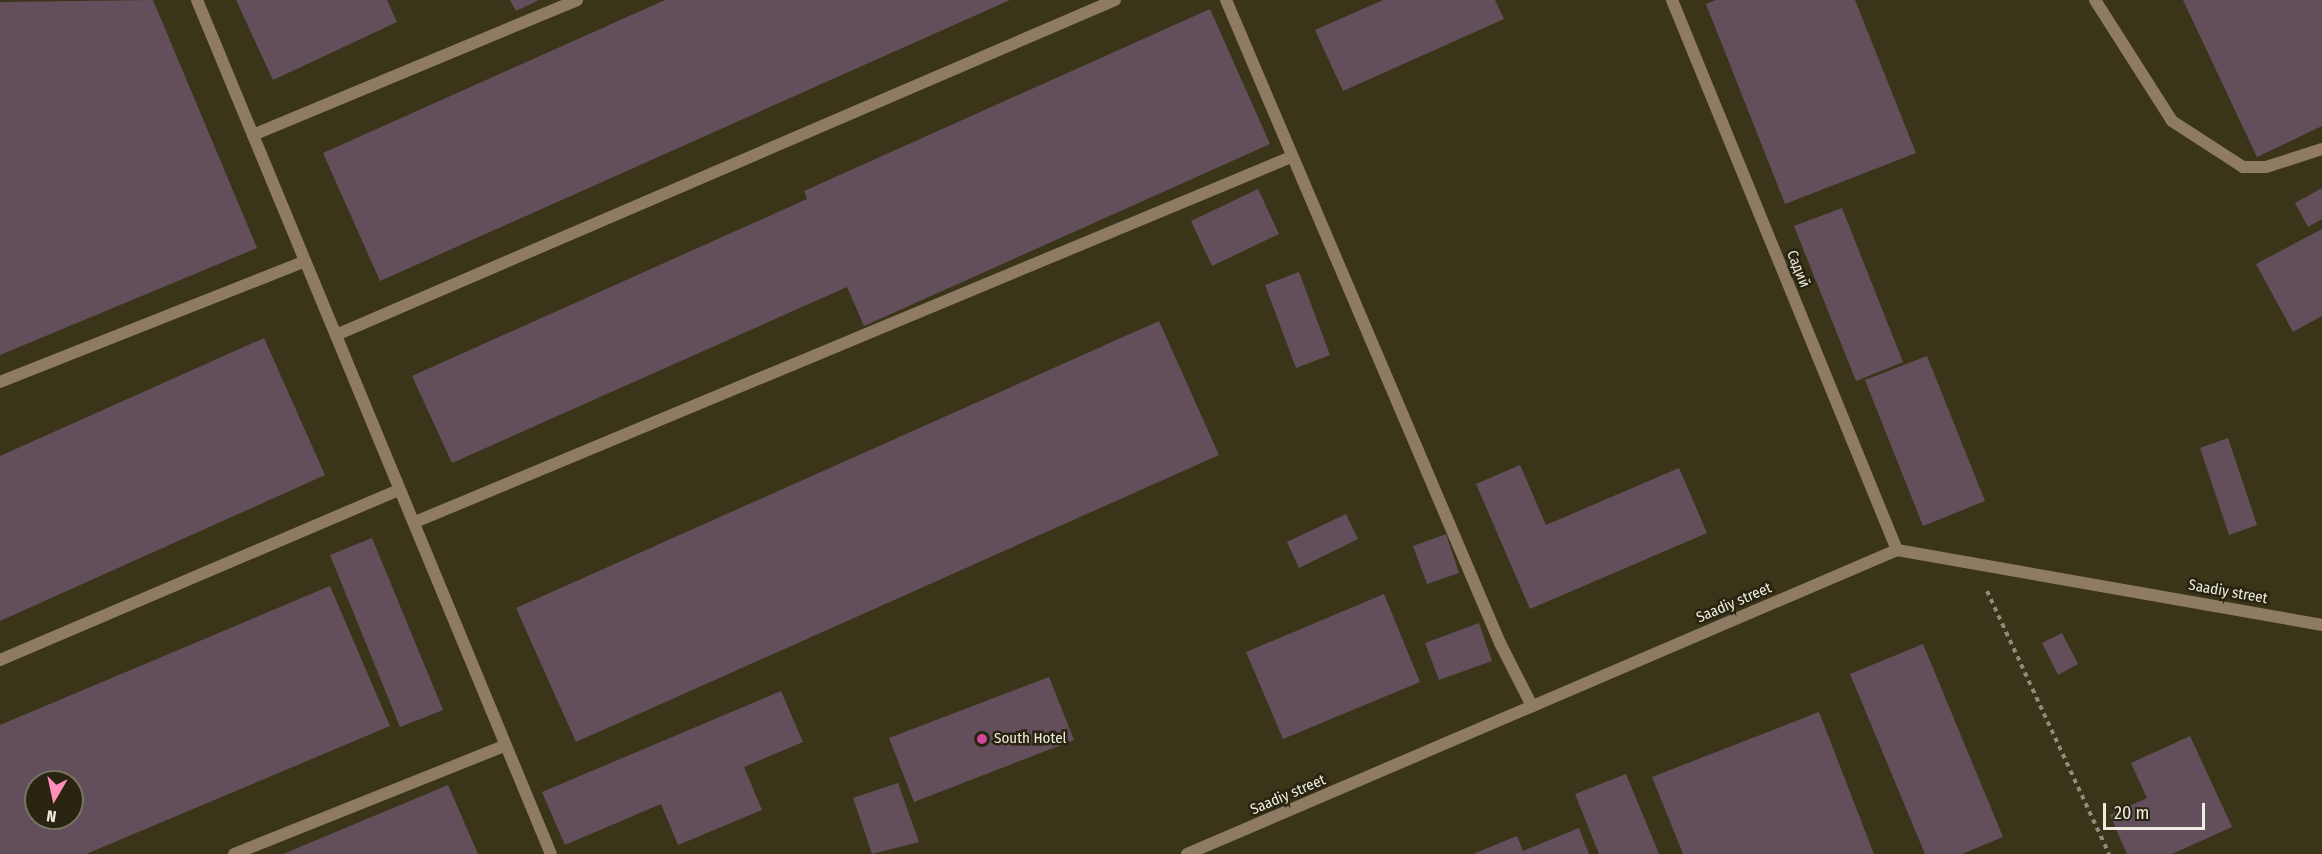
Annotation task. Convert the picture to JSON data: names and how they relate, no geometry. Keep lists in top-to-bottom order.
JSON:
{
  "streets": {
    "street": ["Садий", "Saadiy street"]
  },
  "crossings": [
    ["Садий", "Saadiy street"]
  ],
  "places": ["South Hotel"],
  "scale_bar": "20 m",
  "north": "bottom"
}
